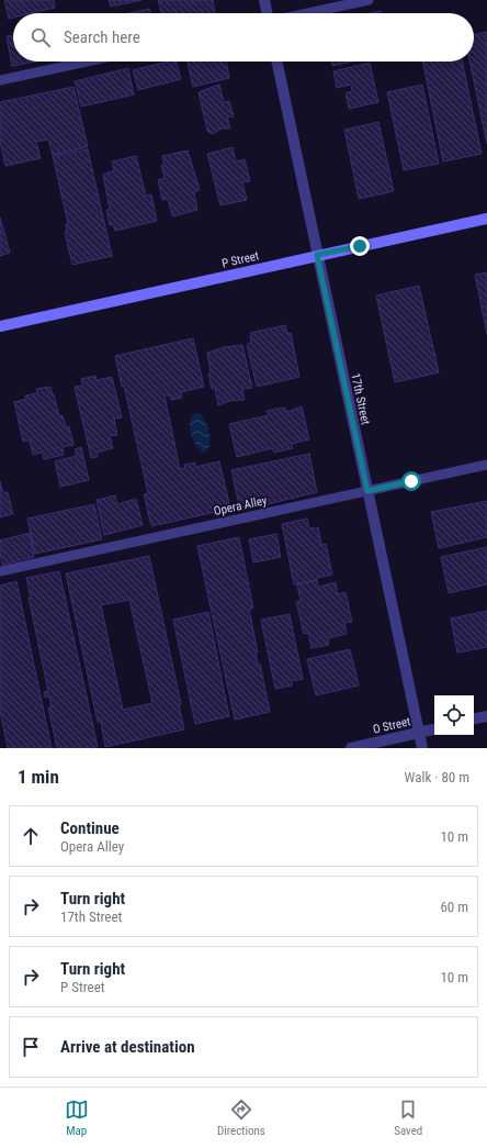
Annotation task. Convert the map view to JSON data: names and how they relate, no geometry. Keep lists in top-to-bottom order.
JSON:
{
  "streets": {
    "main road": ["P Street"],
    "street": ["17th Street", "O Street"],
    "lane": ["Opera Alley"]
  },
  "crossings": [
    ["P Street", "17th Street"],
    ["17th Street", "Opera Alley"],
    ["17th Street", "O Street"]
  ],
  "page": {
    "search": "Search here",
    "heading": ["1 min", "Walk · 80 m"],
    "list": [
      ["Continue", "Opera Alley", "10 m"],
      ["Turn right", "17th Street", "60 m"],
      ["Turn right", "P Street", "10 m"],
      "Arrive at destination"
    ],
    "nav": ["Map", "Directions", "Saved"]
  }
}
